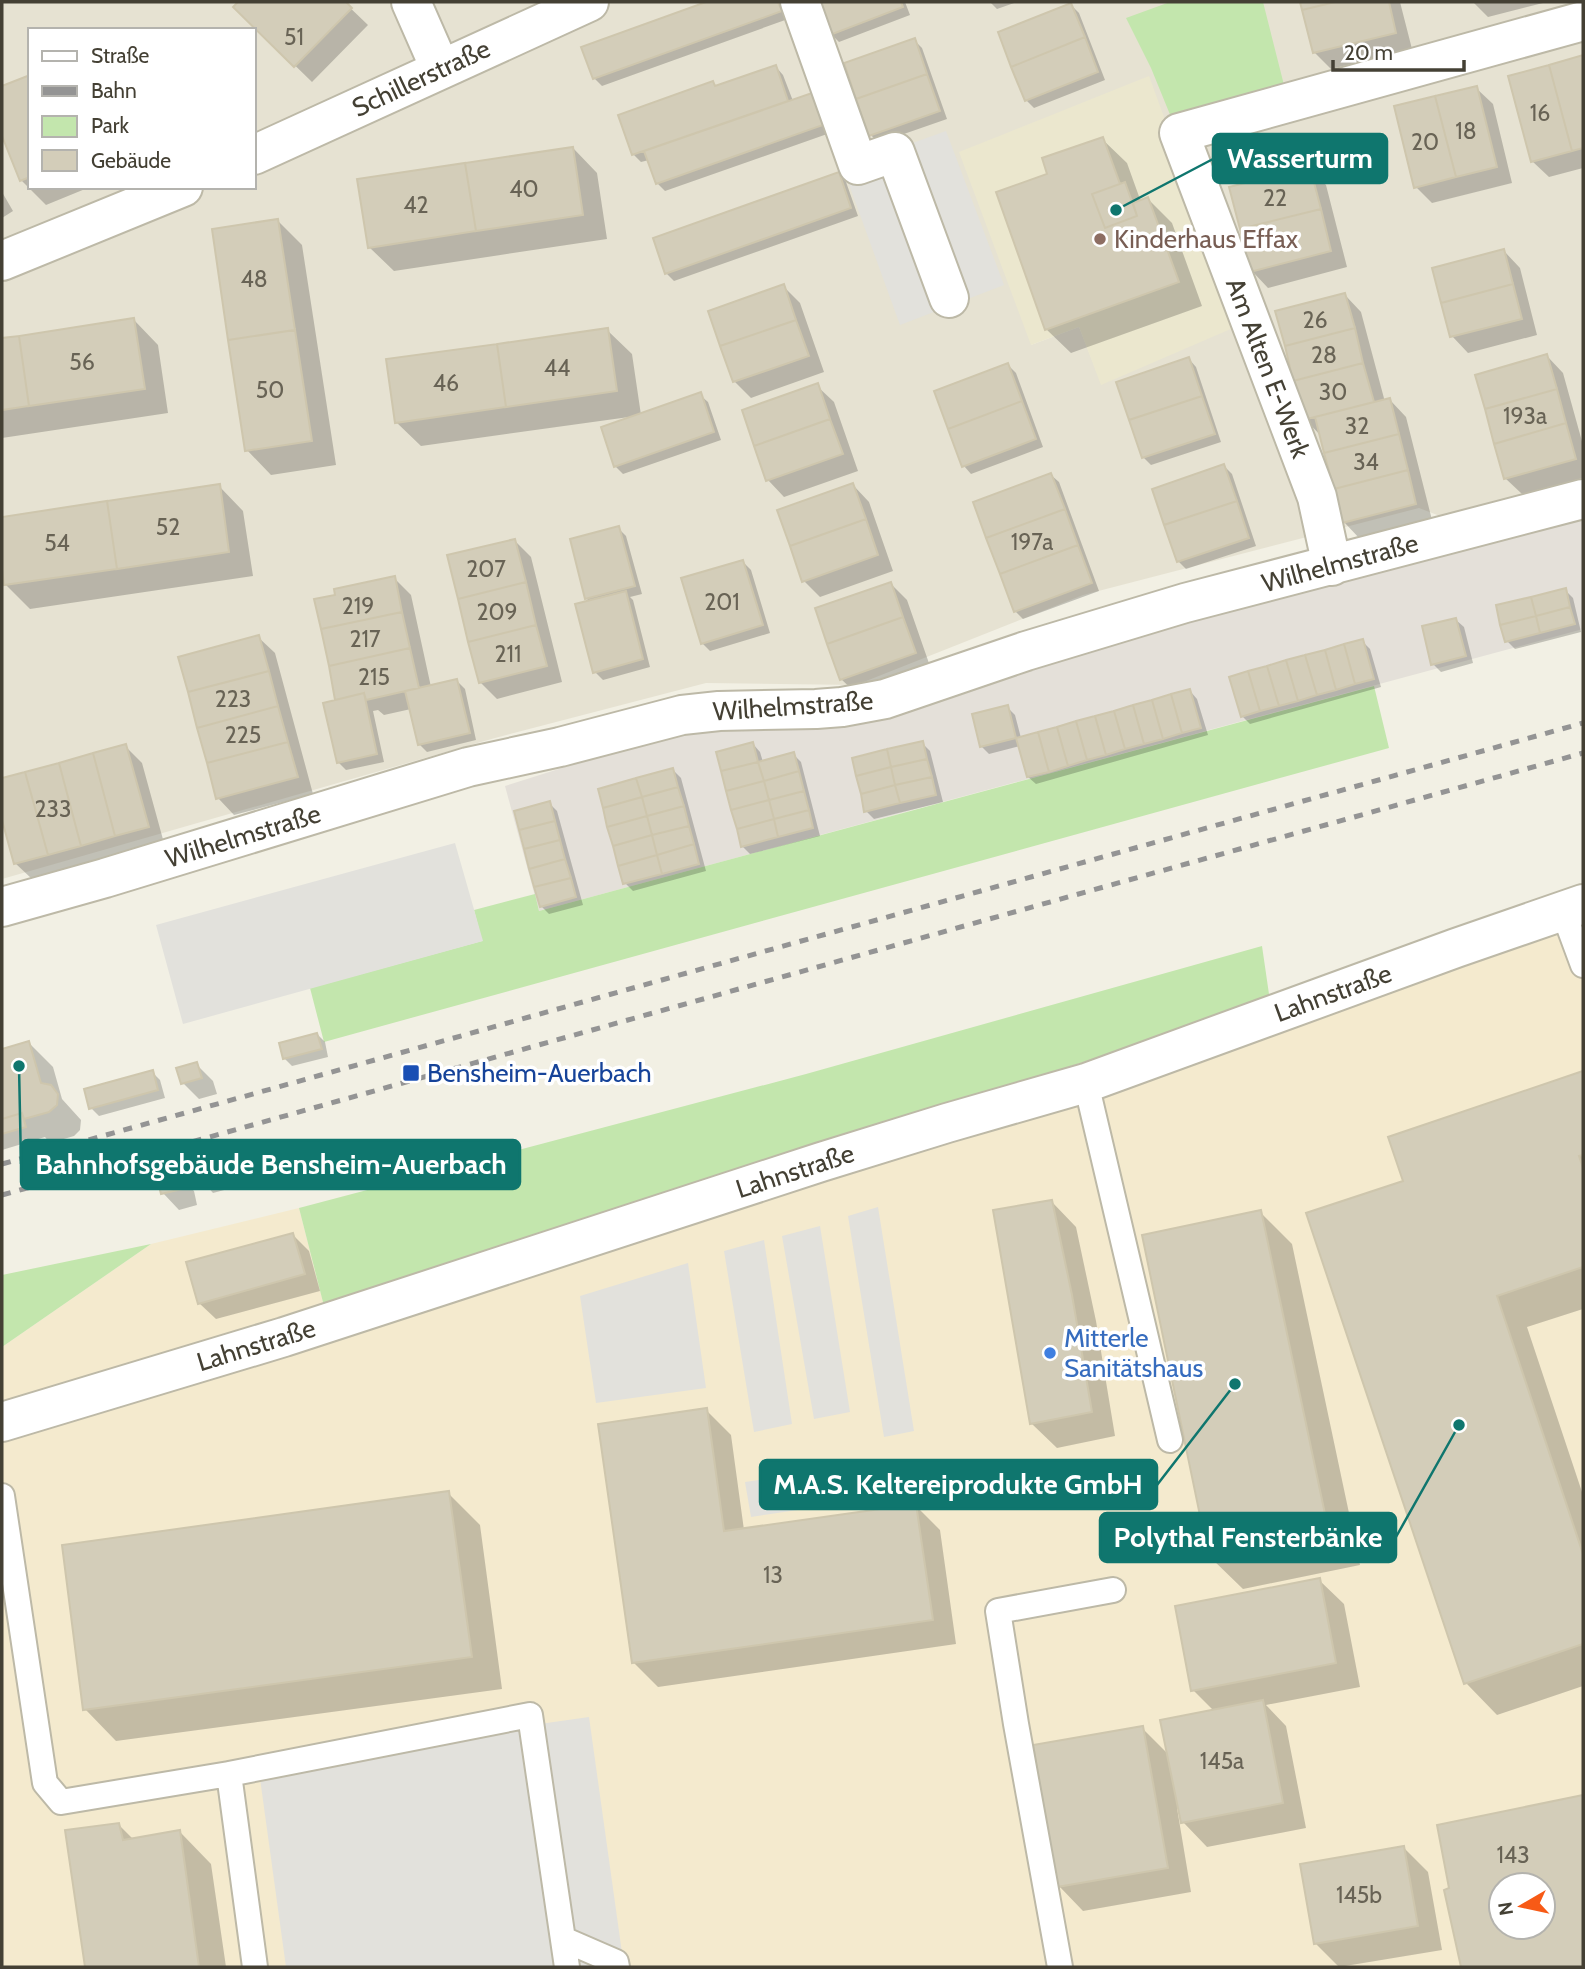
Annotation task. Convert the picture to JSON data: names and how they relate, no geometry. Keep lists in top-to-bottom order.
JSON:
{
  "streets": {
    "street": [
      "Schillerstraße",
      "Am Alten E-Werk",
      "Wilhelmstraße",
      "Lahnstraße"
    ]
  },
  "crossings": [
    ["Am Alten E-Werk", "Wilhelmstraße"]
  ],
  "places": {
    "other": [
      "Wasserturm",
      "Kinderhaus Effax",
      "Bahnhofsgebäude Bensheim-Auerbach",
      "Mitterle Sanitätshaus",
      "M.A.S. Keltereiprodukte GmbH",
      "Polythal Fensterbänke"
    ],
    "transit": ["Bensheim-Auerbach"]
  },
  "house_numbers": [
    "51",
    "16",
    "18",
    "20",
    "40",
    "22",
    "42",
    "48",
    "26",
    "28",
    "56",
    "44",
    "46",
    "50",
    "30",
    "193a",
    "32",
    "34",
    "52",
    "197a",
    "54",
    "207",
    "201",
    "219",
    "209",
    "217",
    "211",
    "215",
    "223",
    "225",
    "233",
    "13",
    "145a",
    "143",
    "145b"
  ],
  "legend": [
    "Straße",
    "Bahn",
    "Park",
    "Gebäude"
  ],
  "scale_bar": "20 m",
  "north": "left"
}
